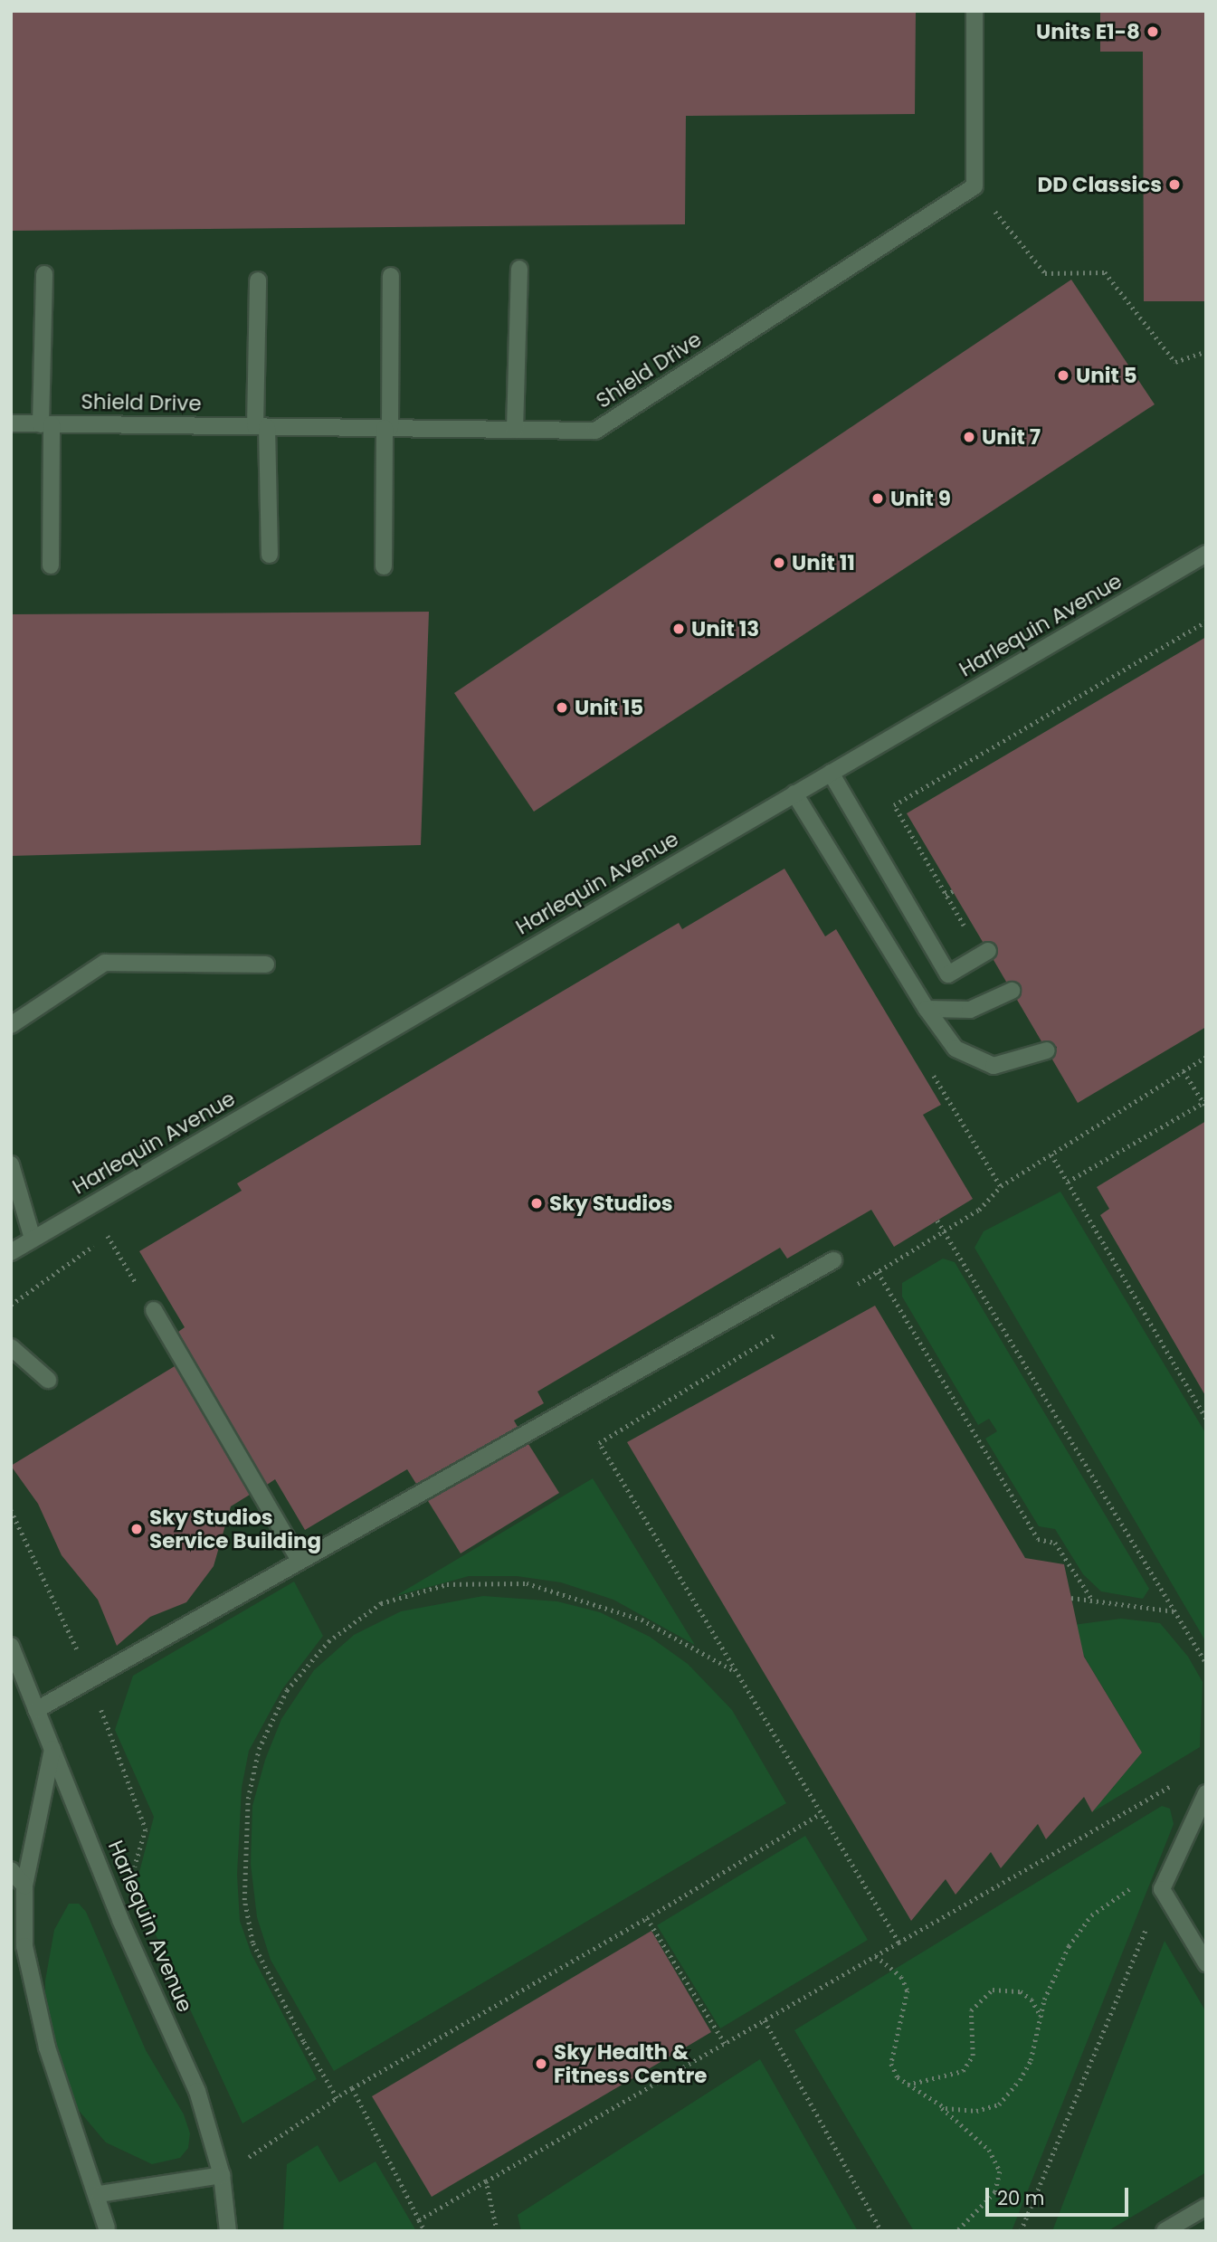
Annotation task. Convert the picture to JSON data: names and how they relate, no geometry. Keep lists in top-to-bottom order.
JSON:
{
  "streets": {
    "lane": ["Shield Drive", "Harlequin Avenue"]
  },
  "places": [
    "Units E1-8",
    "DD Classics",
    "Unit 5",
    "Unit 7",
    "Unit 9",
    "Unit 11",
    "Unit 13",
    "Unit 15",
    "Sky Studios",
    "Sky Studios Service Building",
    "Sky Health & Fitness Centre"
  ],
  "scale_bar": "20 m"
}
